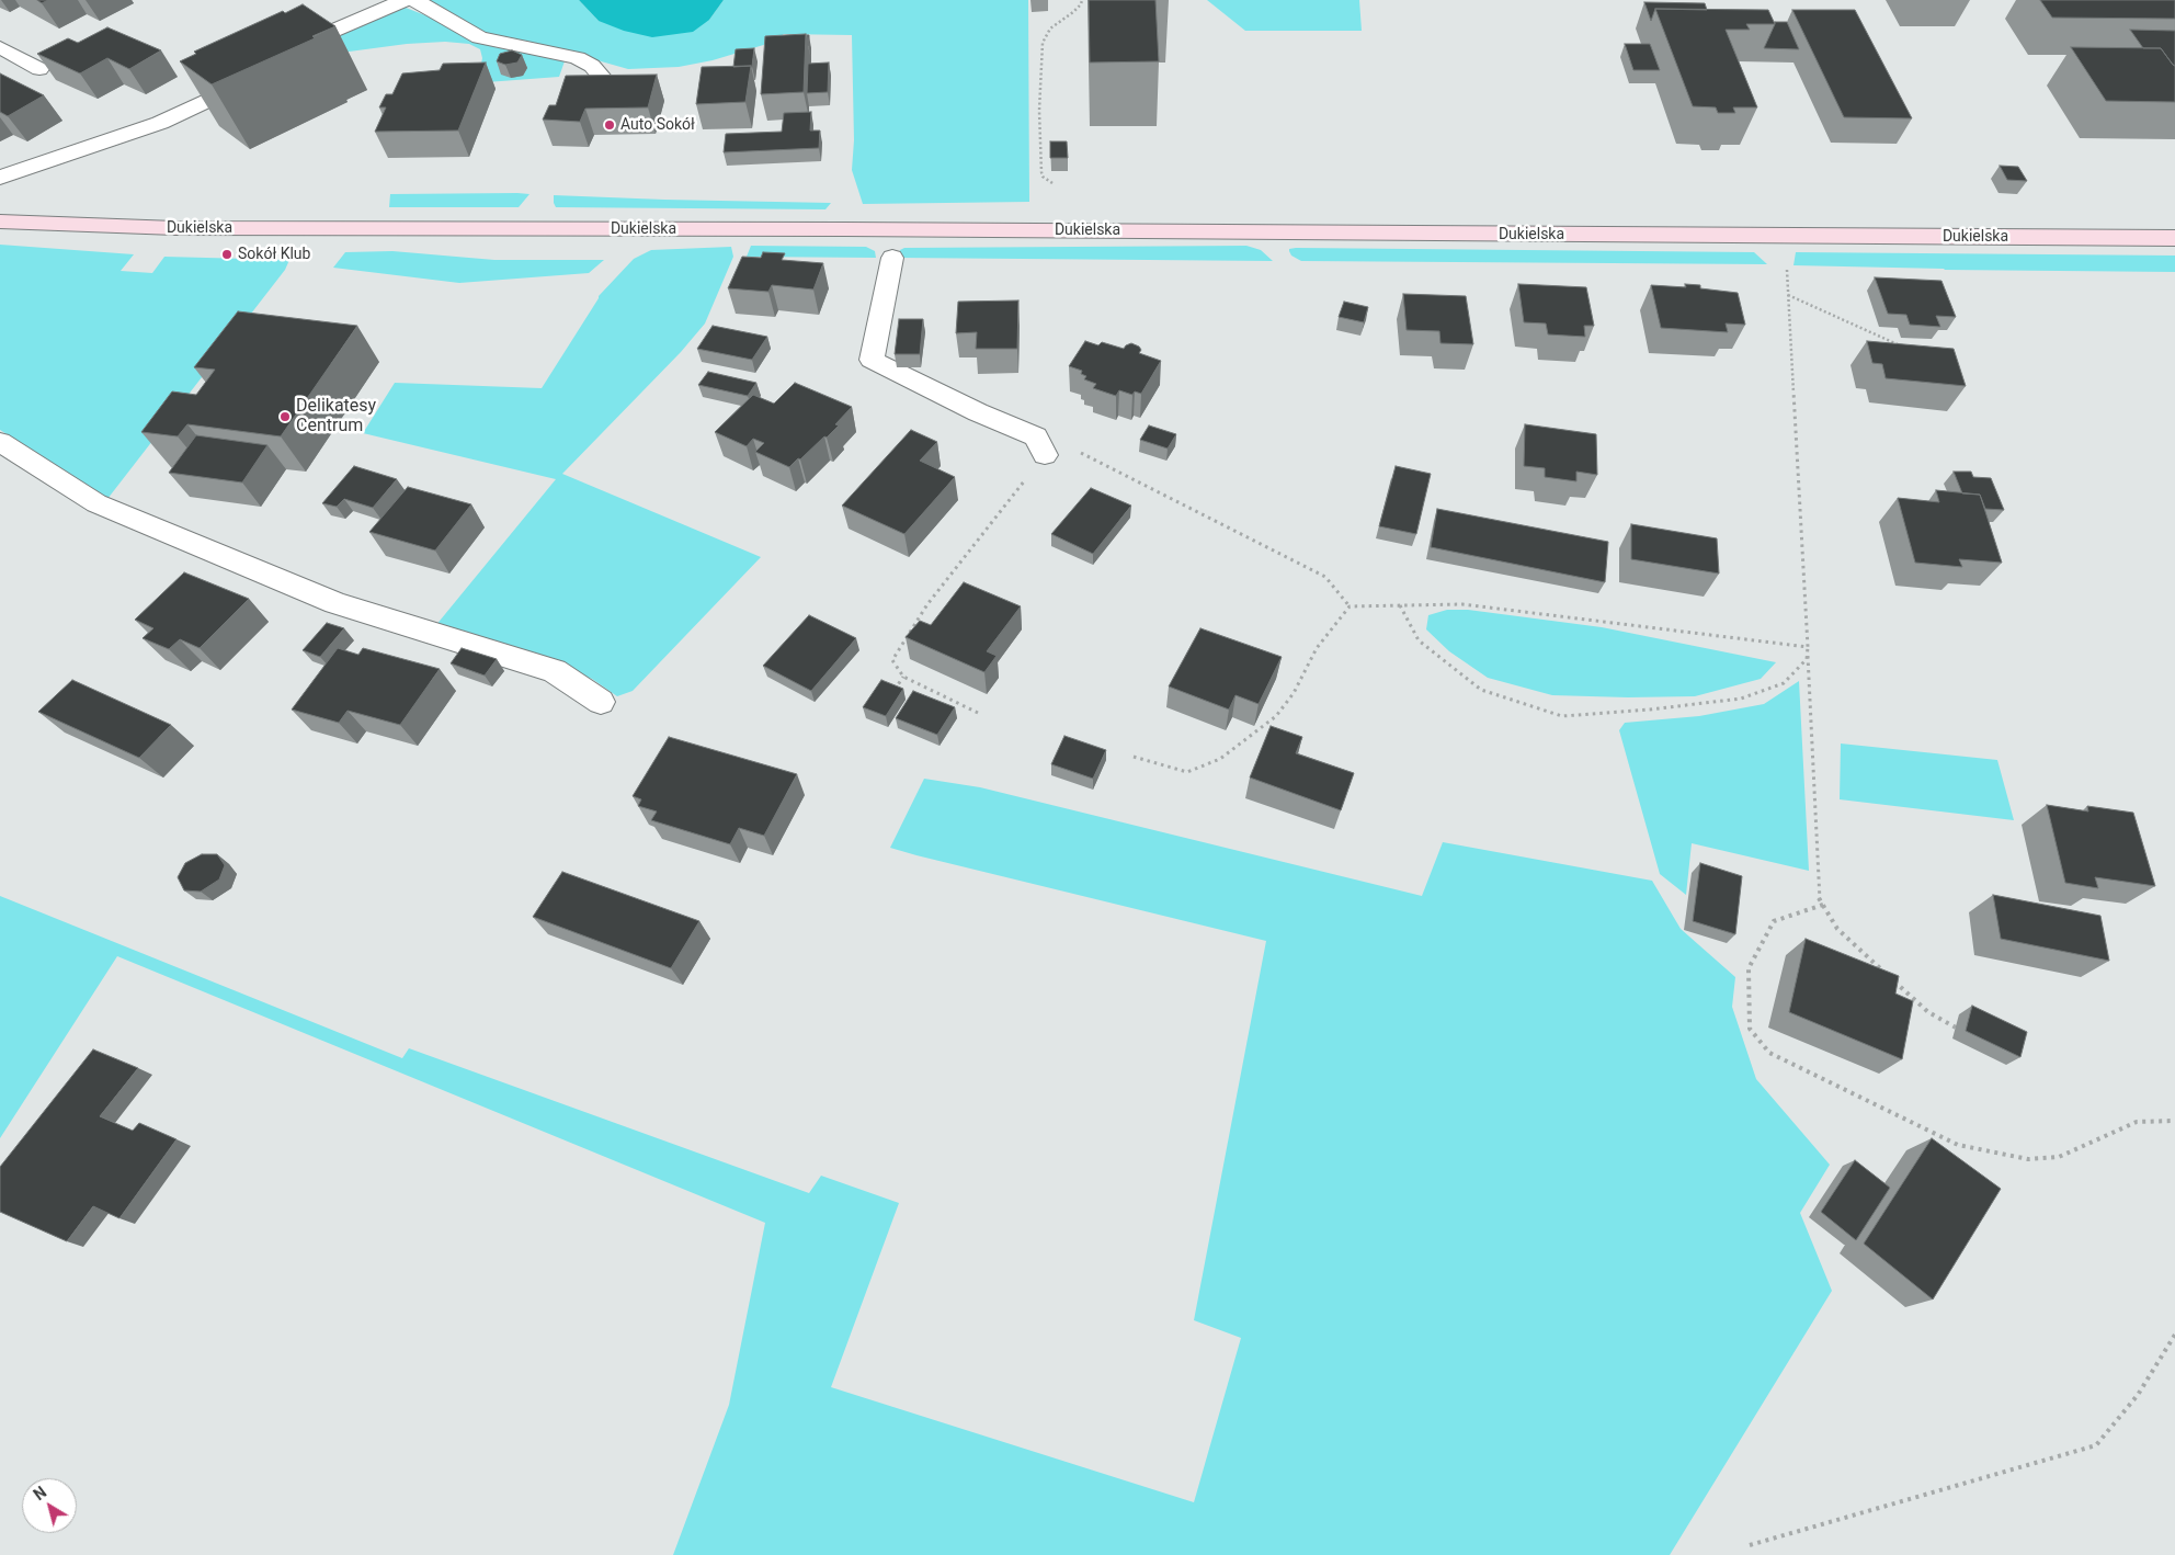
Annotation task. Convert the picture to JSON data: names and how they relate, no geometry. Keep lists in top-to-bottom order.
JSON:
{
  "streets": {
    "main road": ["Dukielska"]
  },
  "places": ["Auto Sokół", "Sokół Klub", "Delikatesy Centrum"],
  "north": "top left"
}
